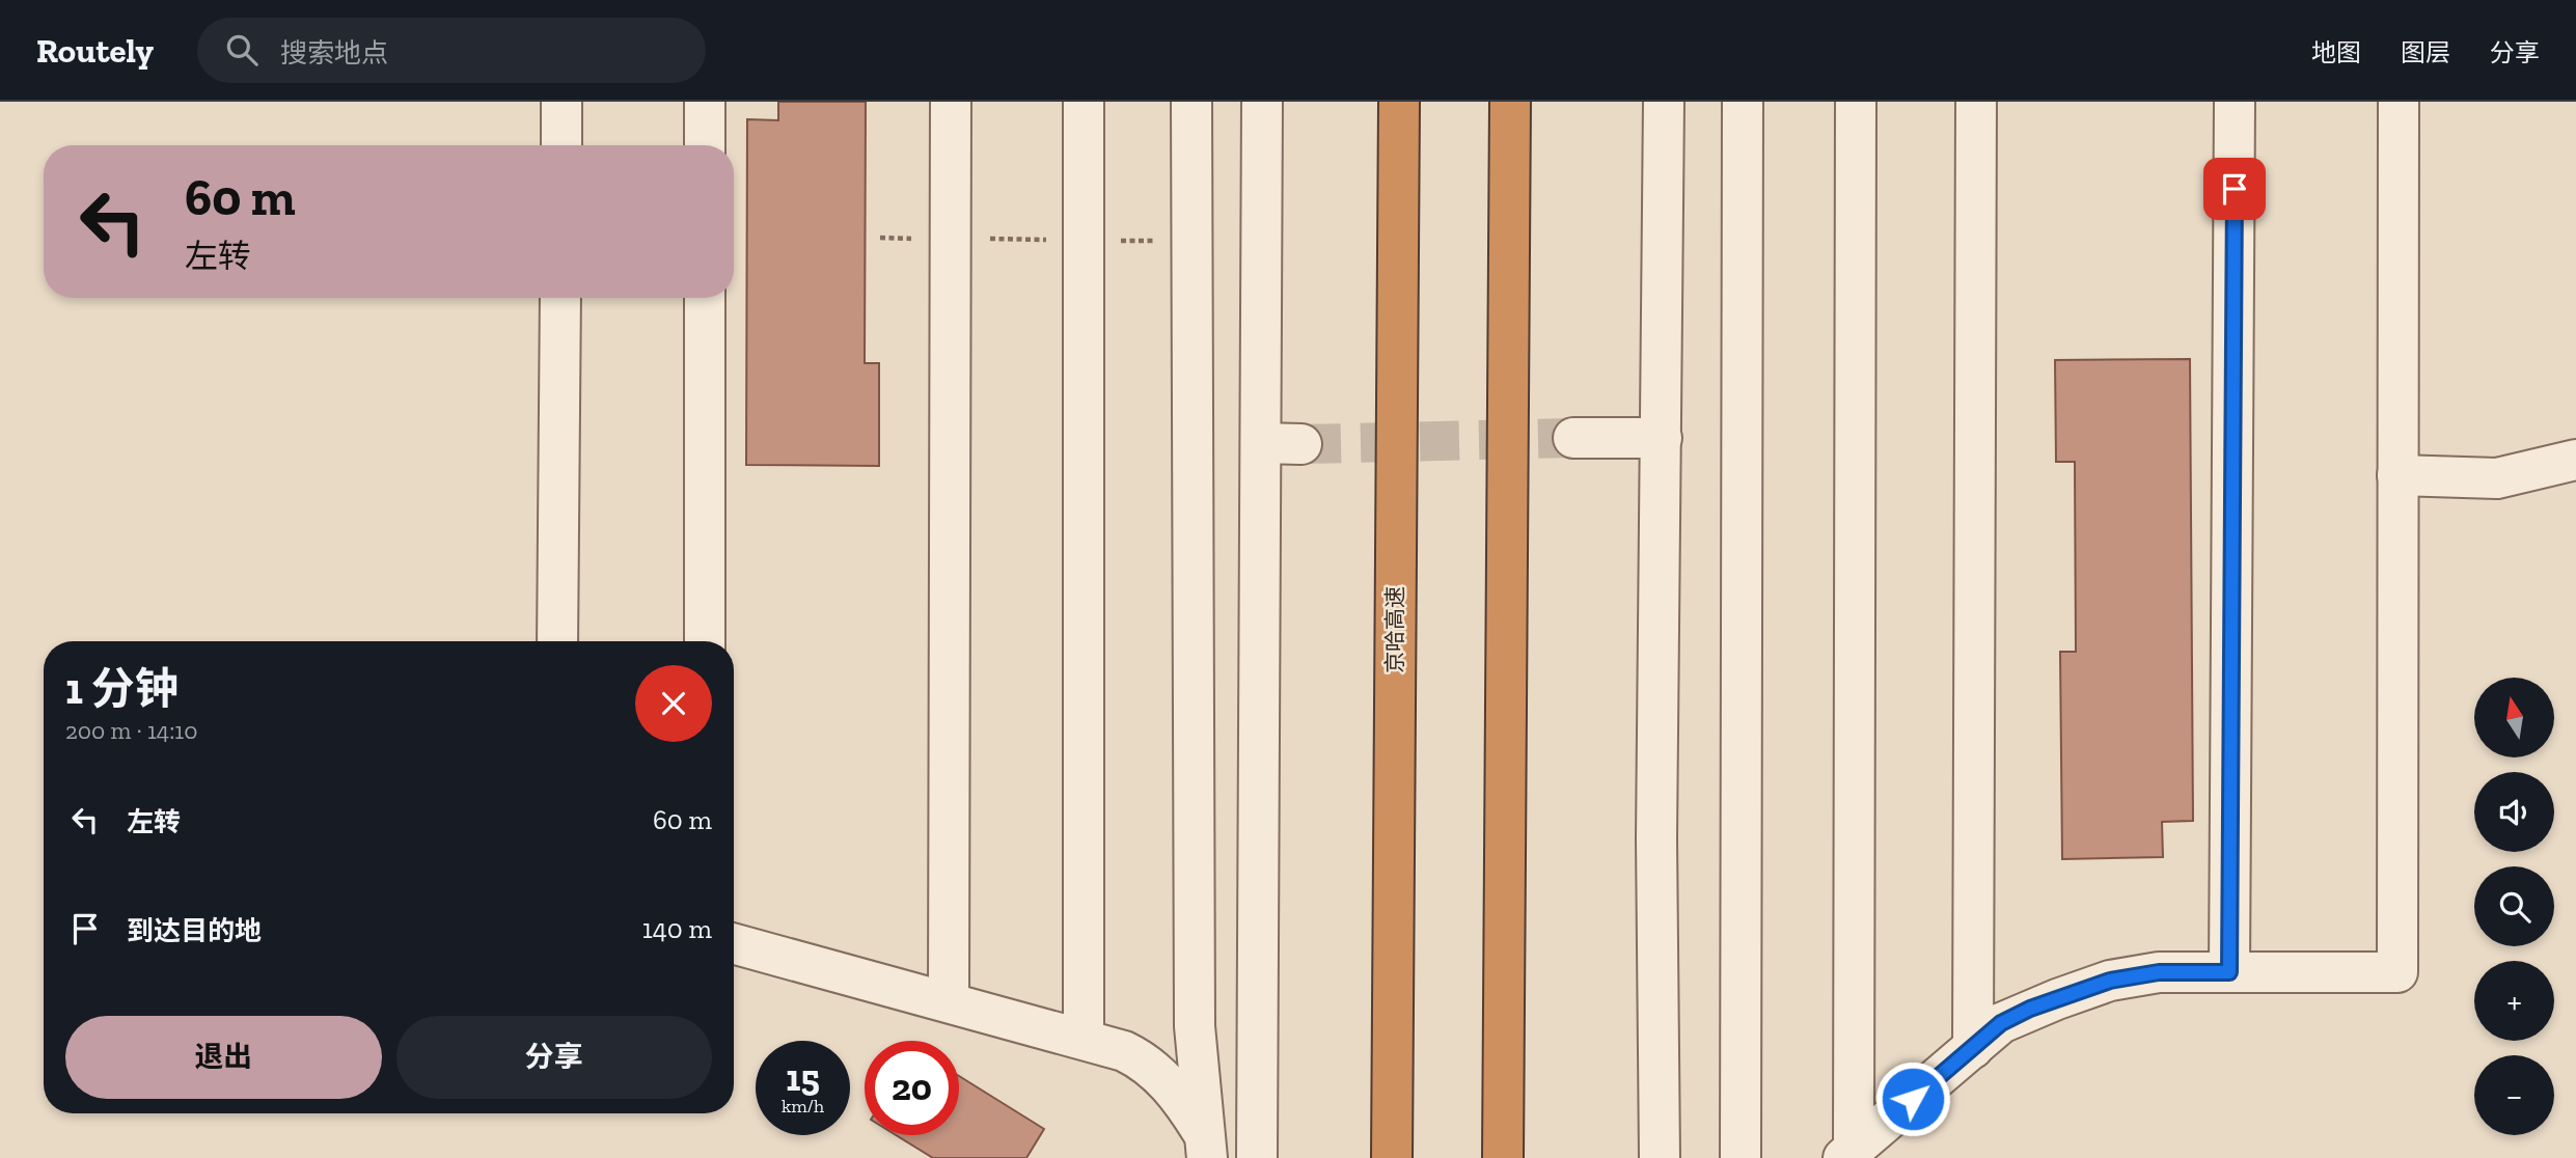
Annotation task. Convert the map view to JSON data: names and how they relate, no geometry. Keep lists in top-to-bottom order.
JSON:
{
  "streets": {
    "highway": ["京哈高速"]
  },
  "north": "top",
  "page": {
    "header": "Routely",
    "search": "搜索地点",
    "nav": ["地图", "图层", "分享"],
    "turn": ["60 m", "左转"],
    "heading": ["1 分钟", "200 m · 14:10"],
    "map_buttons": ["+", "−"],
    "list": [
      {
        "name": "左转",
        "value": "60 m"
      },
      {
        "name": "到达目的地",
        "value": "140 m"
      }
    ],
    "buttons": ["退出", "分享"],
    "speed": "15 km/h",
    "limit": "20"
  }
}
